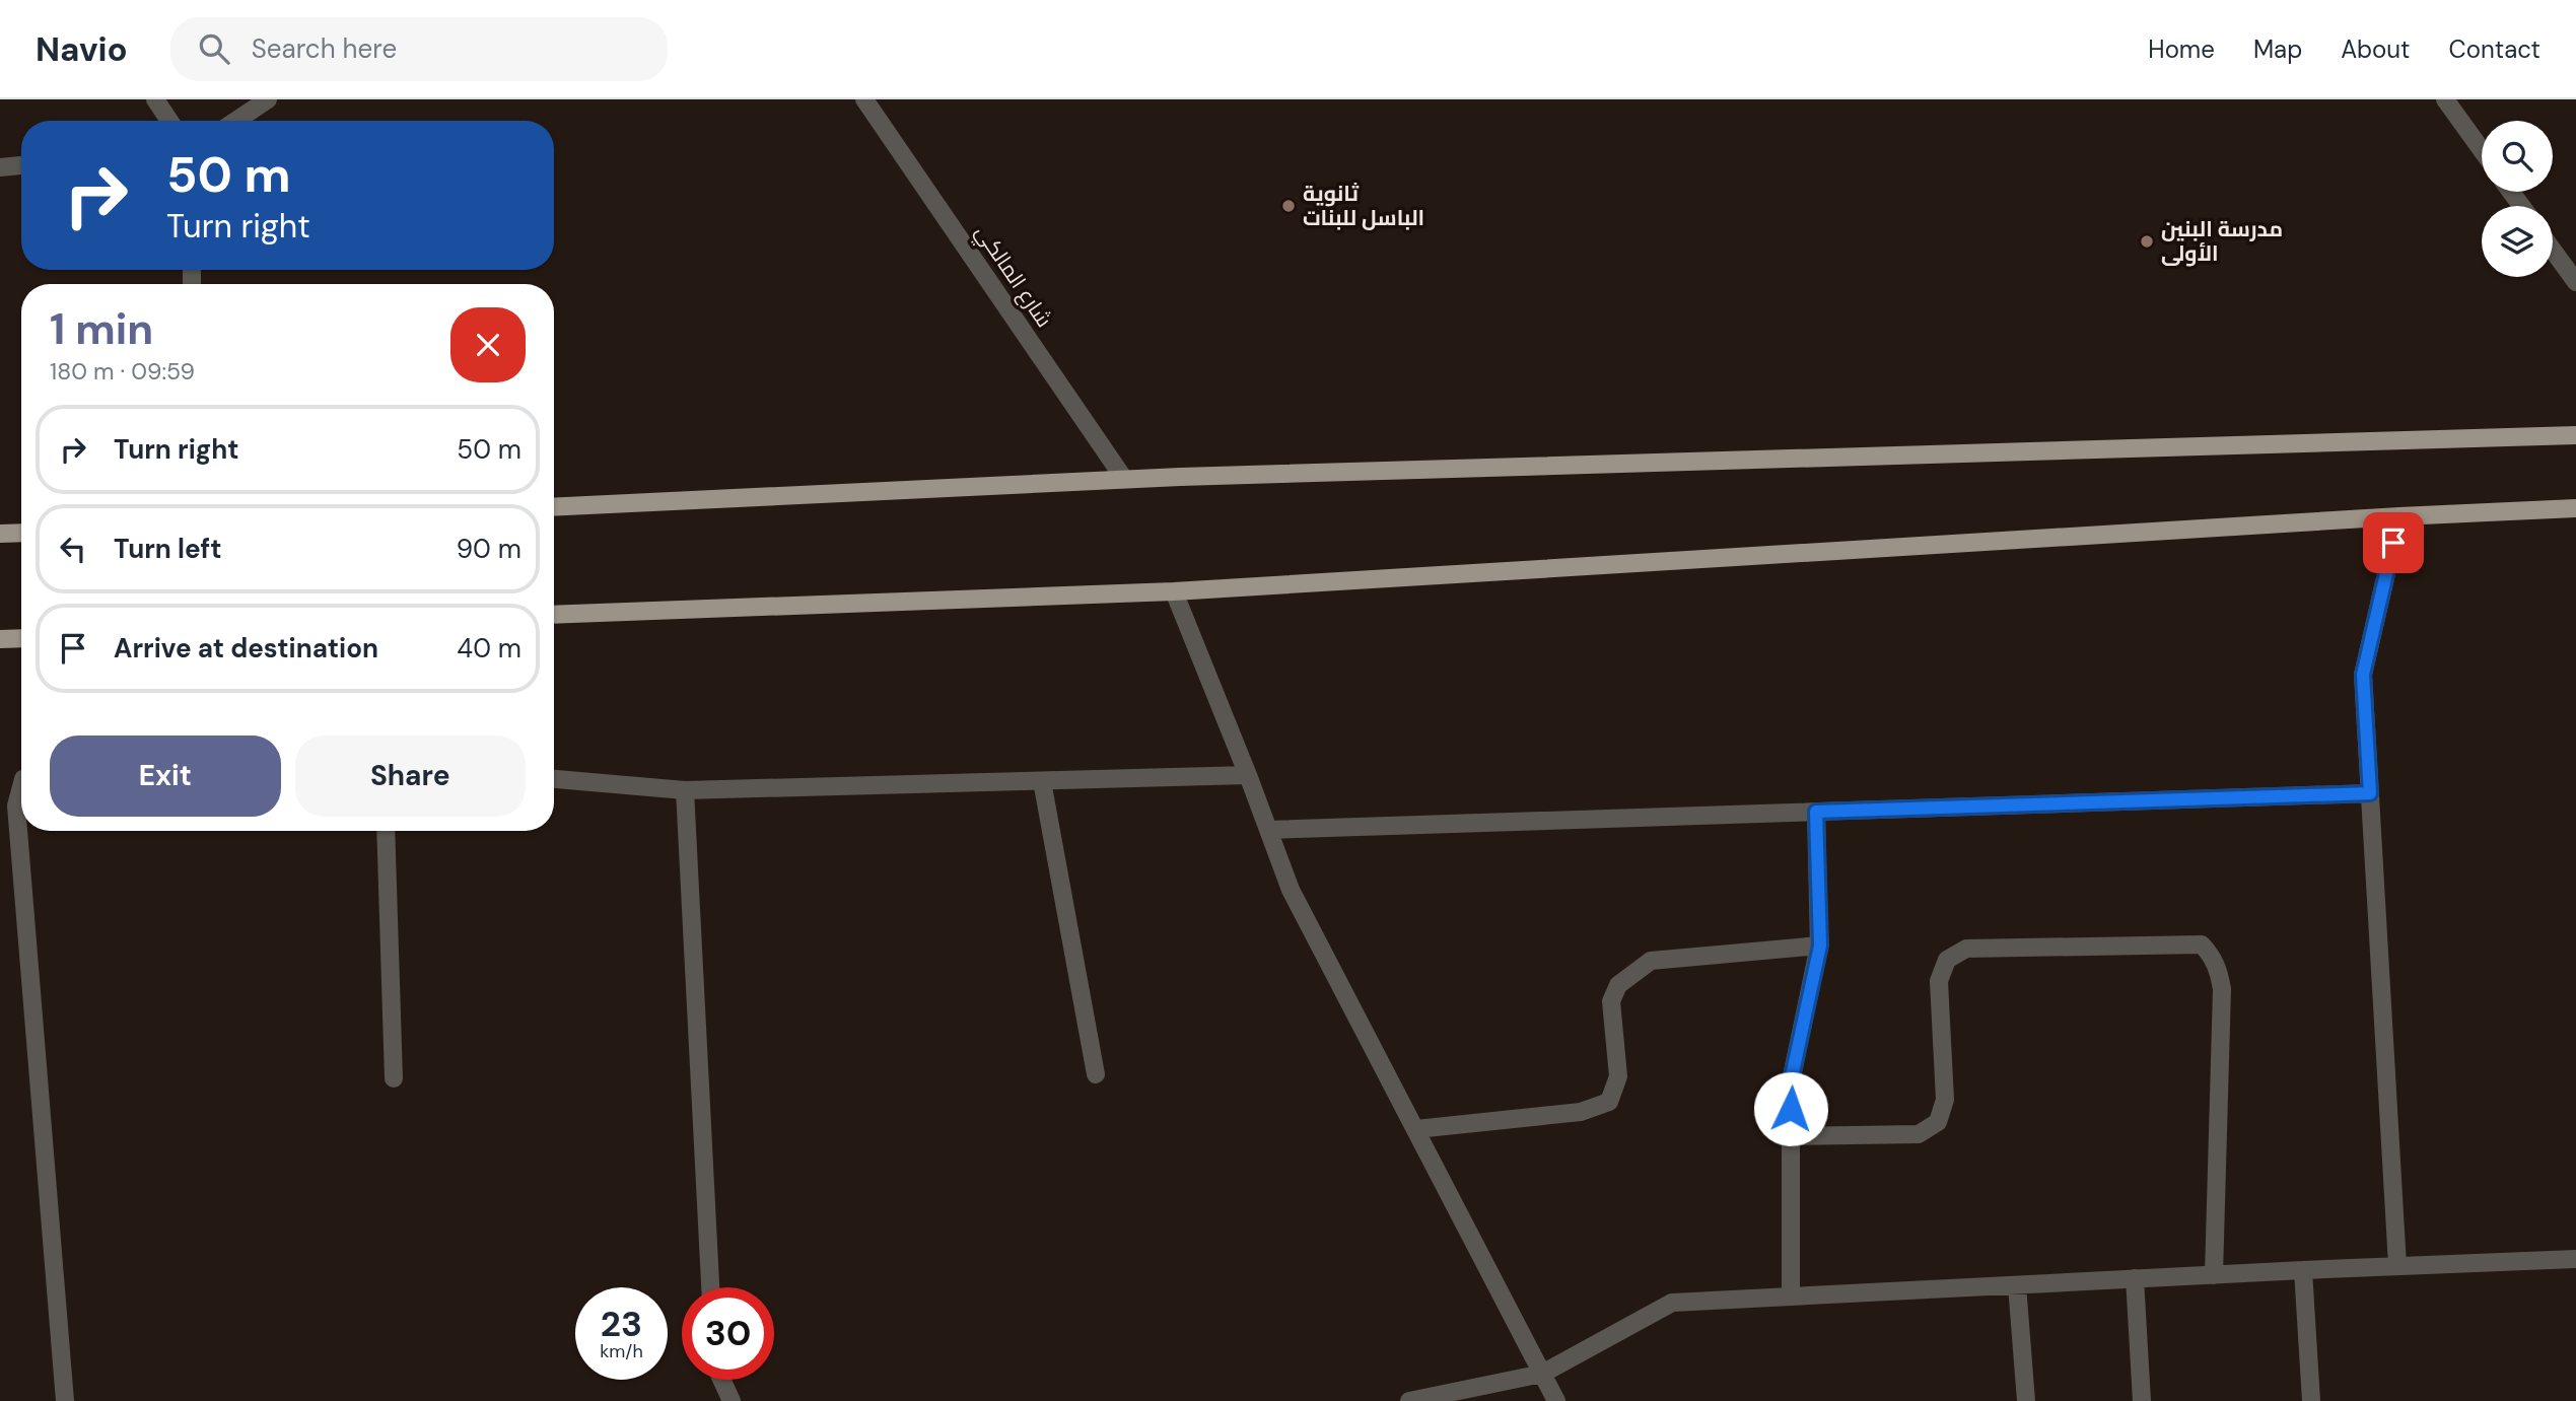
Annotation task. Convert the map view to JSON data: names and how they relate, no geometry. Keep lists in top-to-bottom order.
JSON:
{
  "streets": {
    "street": ["شارع المالكي"]
  },
  "places": ["ثانوية الباسل للبنات", "مدرسة البنين الأولى"],
  "page": {
    "header": "Navio",
    "search": "Search here",
    "nav": [
      "Home",
      "Map",
      "About",
      "Contact"
    ],
    "turn": ["50 m", "Turn right"],
    "heading": ["1 min", "180 m · 09:59"],
    "list": [
      {
        "name": "Turn right",
        "value": "50 m"
      },
      {
        "name": "Turn left",
        "value": "90 m"
      },
      {
        "name": "Arrive at destination",
        "value": "40 m"
      }
    ],
    "buttons": ["Exit", "Share"],
    "speed": "23 km/h",
    "limit": "30"
  }
}
